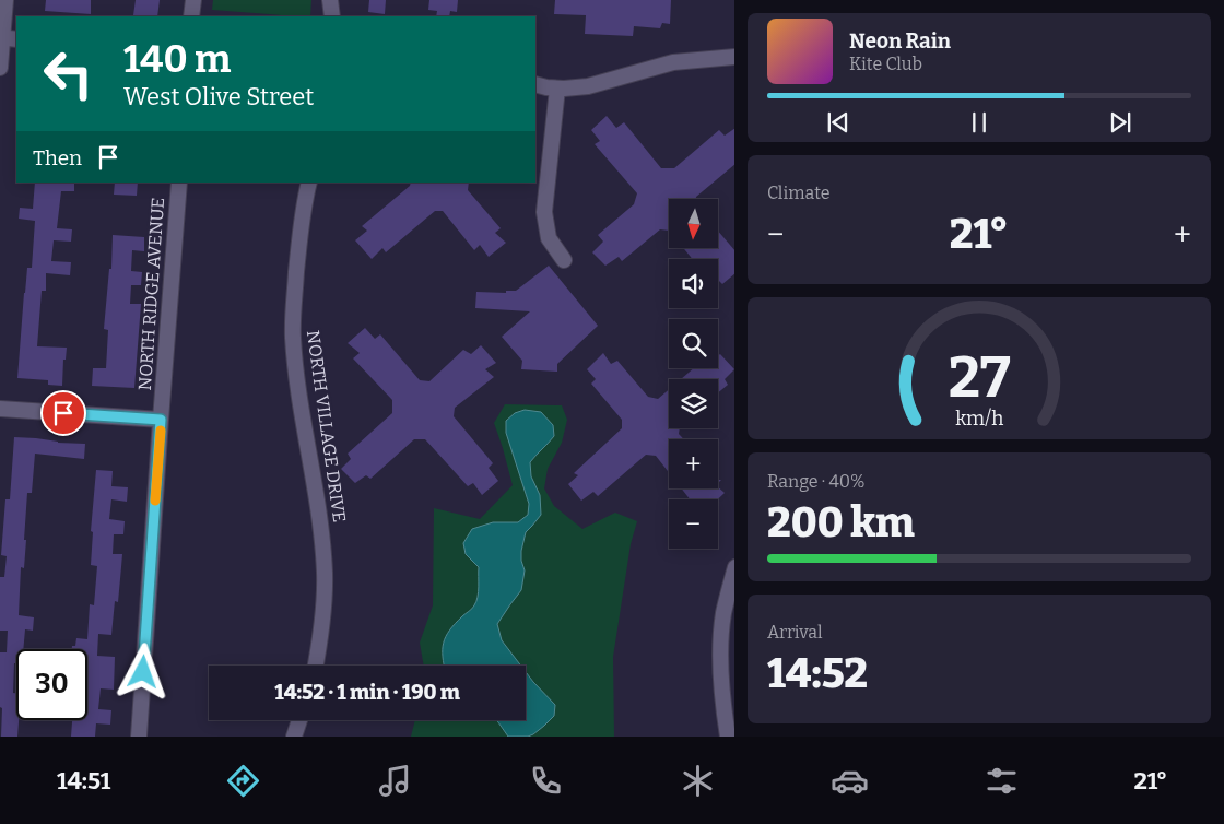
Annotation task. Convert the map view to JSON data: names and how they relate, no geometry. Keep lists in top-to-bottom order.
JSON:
{
  "streets": {
    "street": ["NORTH RIDGE AVENUE", "NORTH VILLAGE DRIVE"]
  },
  "north": "bottom",
  "page": {
    "turn": ["140 m", "West Olive Street"],
    "song": ["Neon Rain", "Kite Club"],
    "then": "Then",
    "tile": [
      "Climate",
      ["Range · 40%", "200 km"],
      ["Arrival", "14:52"]
    ],
    "map_buttons": ["+", "−"],
    "heat": ["−", "21°", "+"],
    "limit": "30",
    "trip": "14:52 · 1 min · 190 m",
    "tabs": ["14:51", "21°"],
    "gauge": ["27", "km/h"]
  }
}
